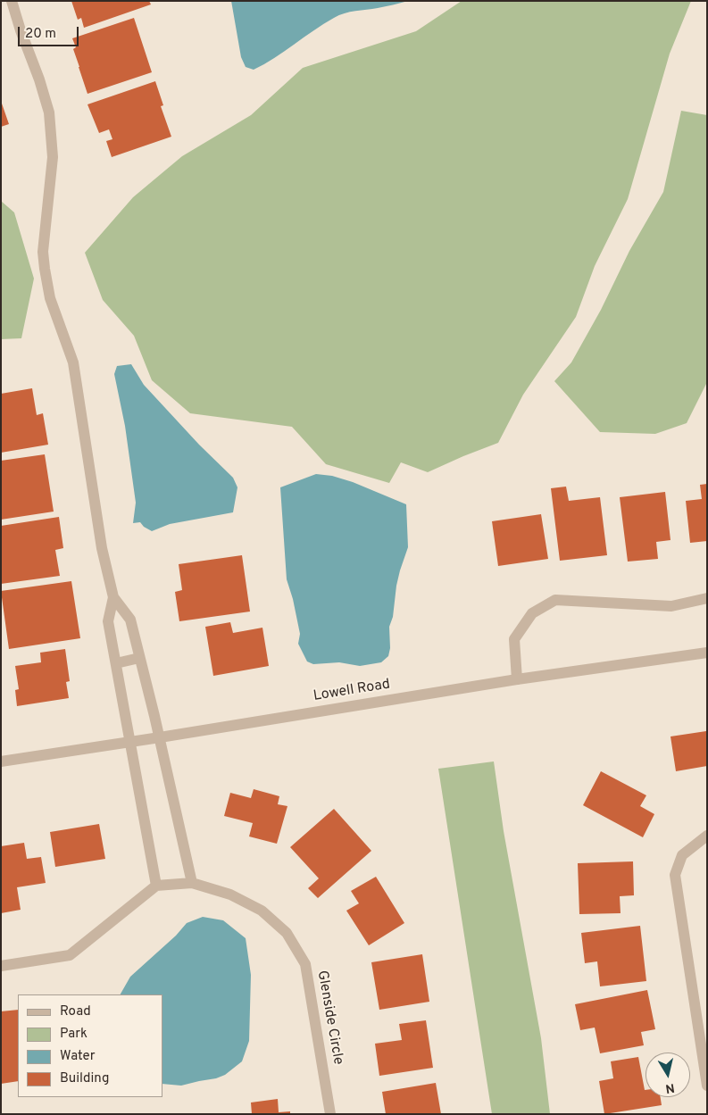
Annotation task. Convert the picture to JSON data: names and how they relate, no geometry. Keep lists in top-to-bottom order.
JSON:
{
  "streets": {
    "street": ["Lowell Road", "Glenside Circle"]
  },
  "legend": [
    "Road",
    "Park",
    "Water",
    "Building"
  ],
  "scale_bar": "20 m",
  "north": "bottom"
}
